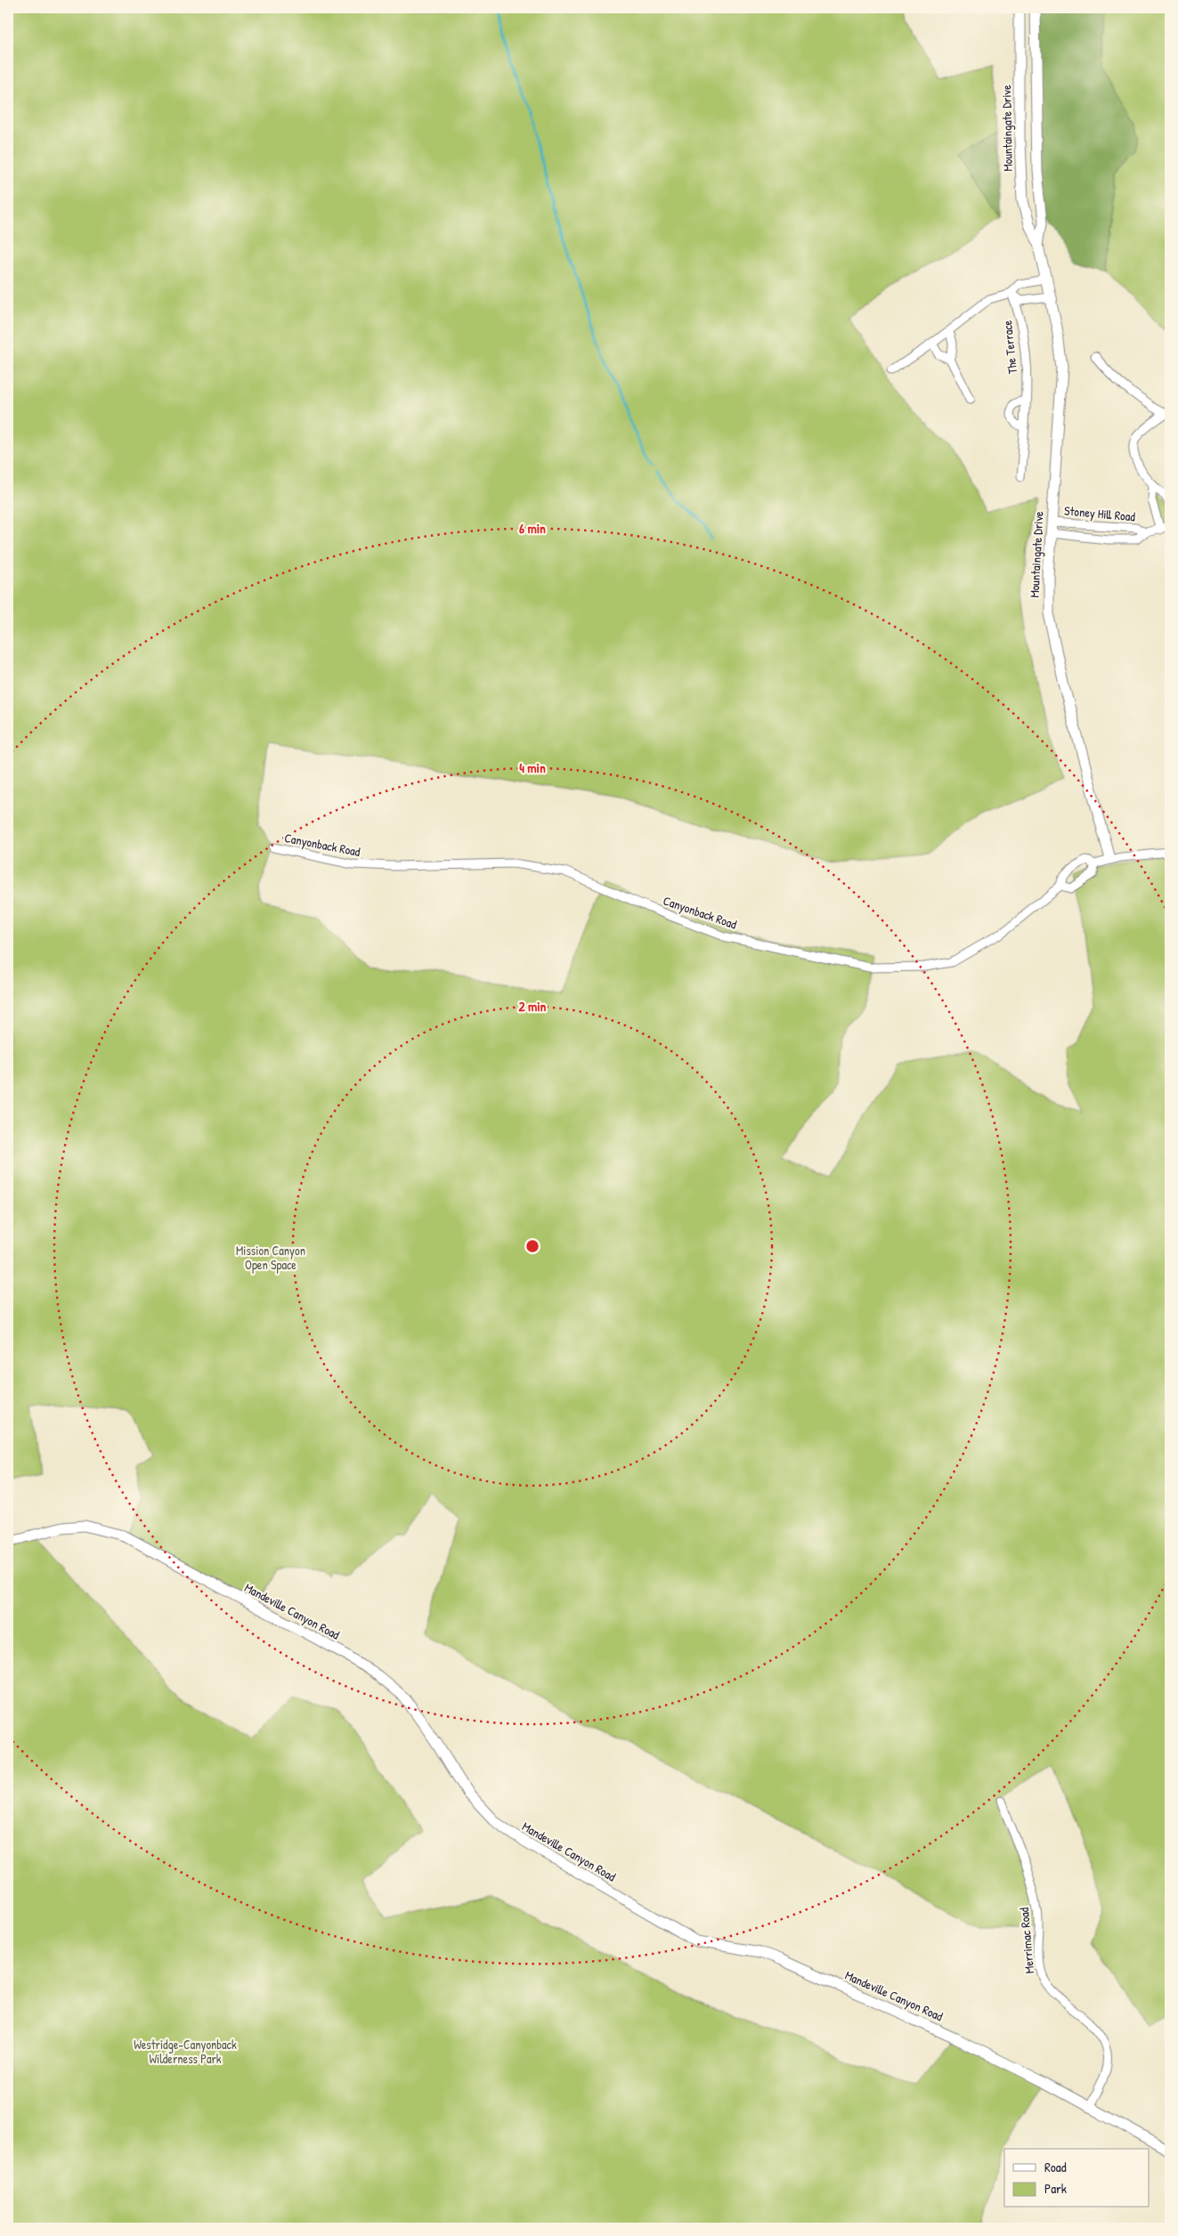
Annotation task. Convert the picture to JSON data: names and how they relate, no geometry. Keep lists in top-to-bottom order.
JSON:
{
  "streets": {
    "street": [
      "Mountaingate Drive",
      "The Terrace",
      "Stoney Hill Road",
      "Canyonback Road",
      "Mandeville Canyon Road",
      "Merrimac Road"
    ]
  },
  "crossings": [
    ["Mountaingate Drive", "Stoney Hill Road"],
    ["Mandeville Canyon Road", "Merrimac Road"]
  ],
  "parks": ["Mission Canyon Open Space", "Westridge-Canyonback Wilderness Park"],
  "legend": ["Road", "Park"],
  "rings": ["6 min", "4 min", "2 min"]
}
